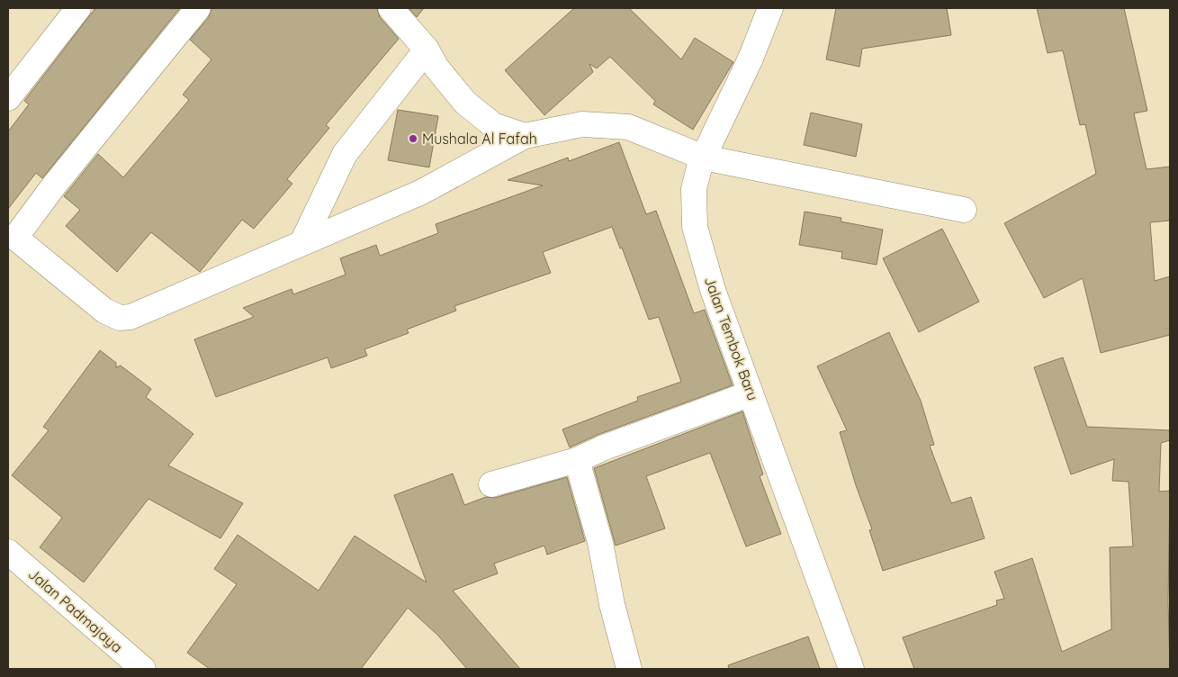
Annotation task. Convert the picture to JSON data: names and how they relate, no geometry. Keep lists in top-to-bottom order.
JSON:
{
  "streets": {
    "street": ["Jalan Tembok Baru", "Jalan Padmajaya"]
  },
  "places": ["Mushala Al Fafah"]
}
